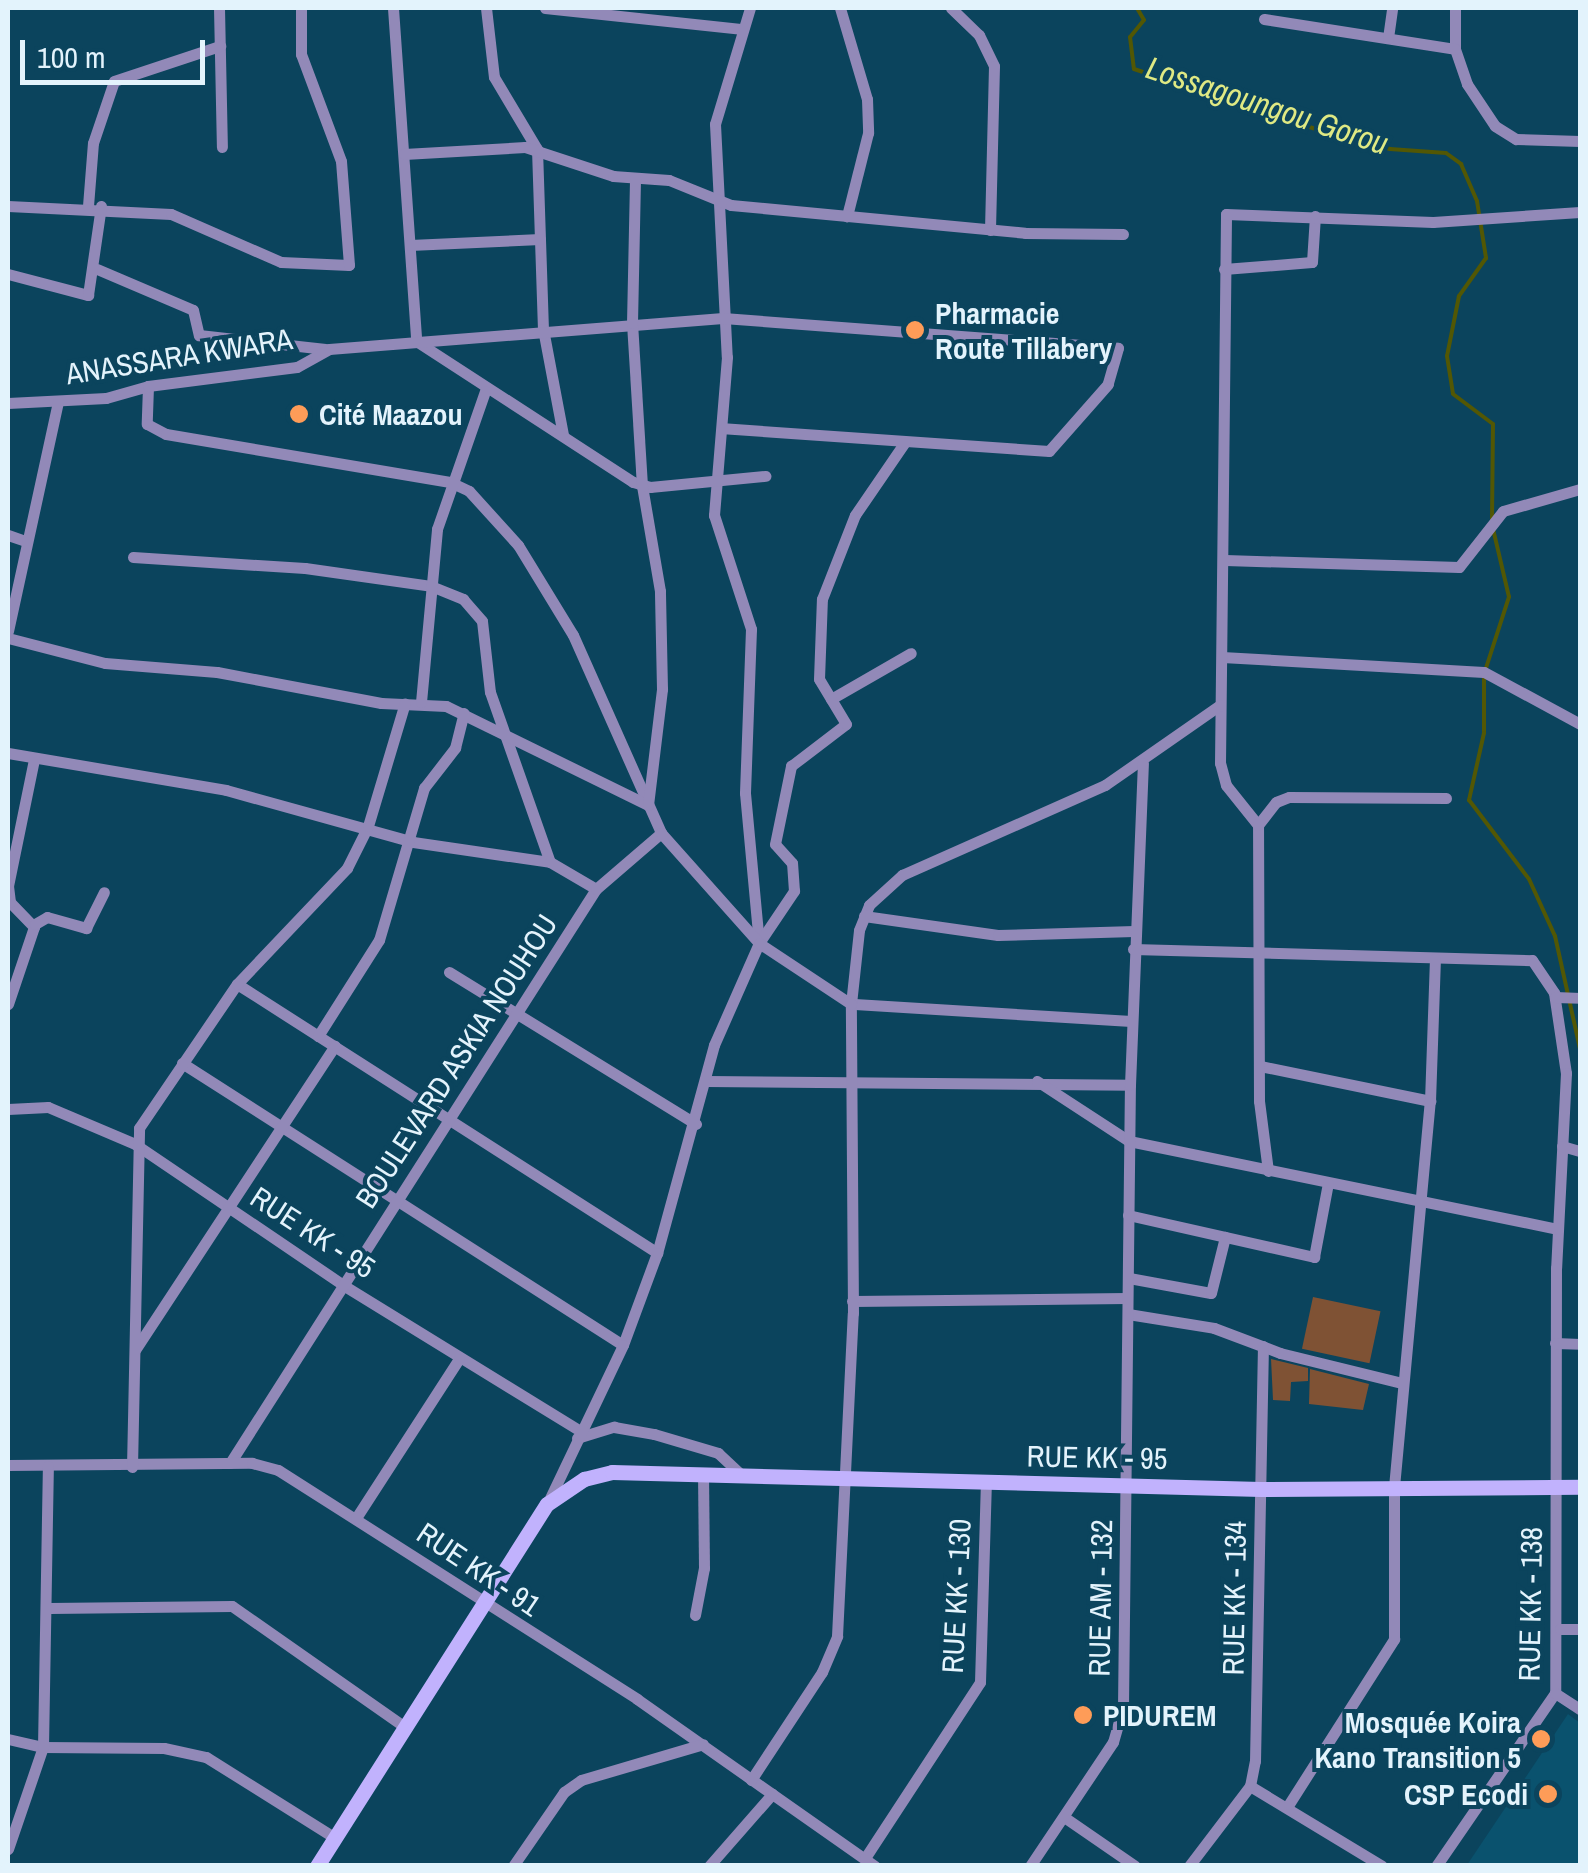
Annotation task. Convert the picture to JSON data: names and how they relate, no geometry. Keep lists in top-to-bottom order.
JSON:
{
  "streets": {
    "street": [
      "ANASSARA KWARA",
      "BOULEVARD ASKIA NOUHOU",
      "RUE KK - 95",
      "RUE KK - 91",
      "RUE KK - 130",
      "RUE AM - 132",
      "RUE KK - 134",
      "RUE KK - 138"
    ]
  },
  "crossings": [
    ["BOULEVARD ASKIA NOUHOU", "RUE KK - 95"],
    ["BOULEVARD ASKIA NOUHOU", "RUE KK - 91"],
    ["RUE KK - 95", "RUE KK - 130"],
    ["RUE KK - 95", "RUE AM - 132"],
    ["RUE KK - 95", "RUE KK - 134"],
    ["RUE KK - 95", "RUE KK - 138"],
    ["RUE KK - 91", "RUE KK - 130"]
  ],
  "water": ["Lossagoungou Gorou"],
  "places": [
    "Pharmacie Route Tillabery",
    "Cité Maazou",
    "PIDUREM",
    "Mosquée Koira Kano Transition 5",
    "CSP Ecodi"
  ],
  "scale_bar": "100 m"
}
